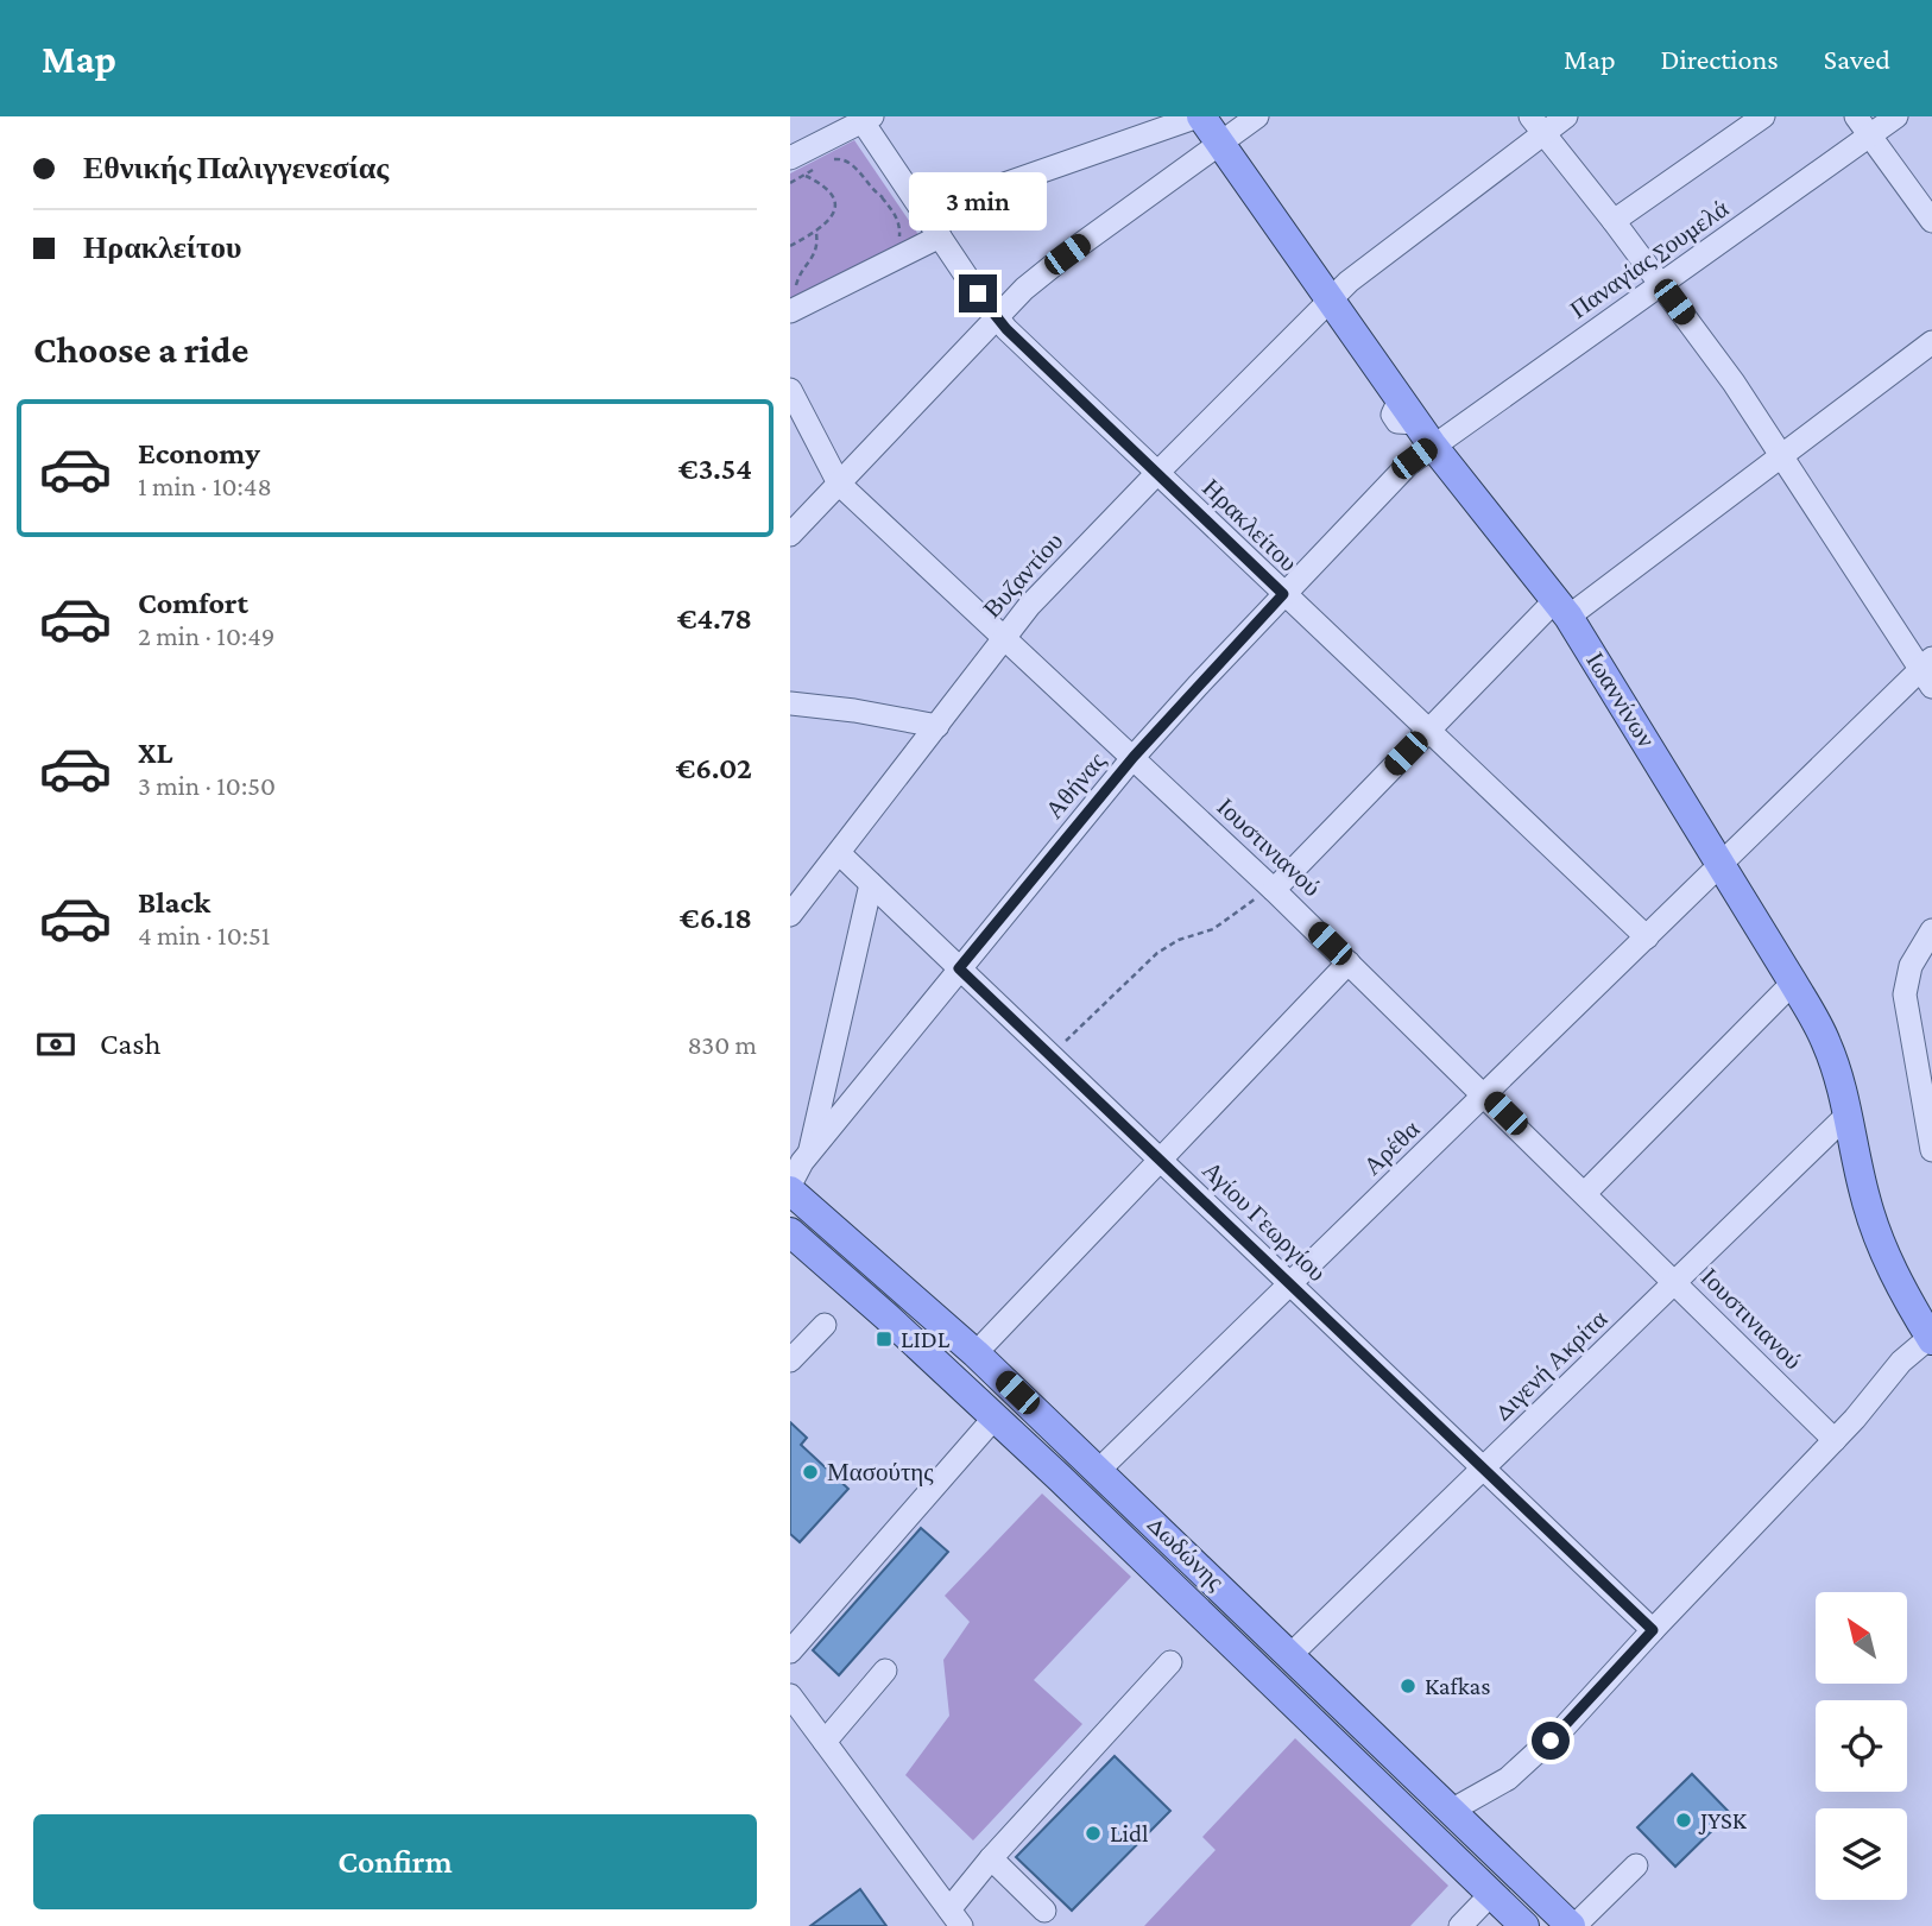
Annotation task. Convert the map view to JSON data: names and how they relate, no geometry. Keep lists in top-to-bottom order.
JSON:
{
  "streets": {
    "main road": ["Ιωαννίνων", "Δωδώνης"],
    "street": [
      "Παναγίας Σουμελά",
      "Ηρακλείτου",
      "Βυζαντίου",
      "Αθήνας",
      "Ιουστινιανού",
      "Αρέθα",
      "Αγίου Γεωργίου",
      "Διγενή Ακρίτα"
    ]
  },
  "crossings": [
    ["Παναγίας Σουμελά", "Ιωαννίνων"],
    ["Παναγίας Σουμελά", "Αθήνας"],
    ["Ηρακλείτου", "Βυζαντίου"],
    ["Ηρακλείτου", "Αθήνας"],
    ["Ηρακλείτου", "Αρέθα"],
    ["Βυζαντίου", "Ιωαννίνων"],
    ["Βυζαντίου", "Ιουστινιανού"],
    ["Βυζαντίου", "Αγίου Γεωργίου"],
    ["Ιωαννίνων", "Αθήνας"],
    ["Ιωαννίνων", "Αρέθα"],
    ["Ιωαννίνων", "Διγενή Ακρίτα"],
    ["Αθήνας", "Ιουστινιανού"],
    ["Αθήνας", "Αγίου Γεωργίου"],
    ["Αθήνας", "Δωδώνης"],
    ["Ιουστινιανού", "Αρέθα"],
    ["Ιουστινιανού", "Διγενή Ακρίτα"],
    ["Αρέθα", "Αγίου Γεωργίου"],
    ["Αρέθα", "Δωδώνης"],
    ["Αγίου Γεωργίου", "Διγενή Ακρίτα"],
    ["Διγενή Ακρίτα", "Δωδώνης"]
  ],
  "places": {
    "transit": ["LIDL"],
    "other": [
      "Μασούτης",
      "Kafkas",
      "JYSK",
      "Lidl"
    ]
  },
  "north": "top left",
  "page": {
    "header": "Map",
    "nav": ["Map", "Directions", "Saved"],
    "banner": ["Εθνικής Παλιγγενεσίας", "Ηρακλείτου"],
    "bubble": "3 min",
    "heading": "Choose a ride",
    "list": [
      {
        "name": "Economy",
        "note": "1 min · 10:48",
        "value": "€3.54"
      },
      {
        "name": "Comfort",
        "note": "2 min · 10:49",
        "value": "€4.78"
      },
      {
        "name": "XL",
        "note": "3 min · 10:50",
        "value": "€6.02"
      },
      {
        "name": "Black",
        "note": "4 min · 10:51",
        "value": "€6.18"
      }
    ],
    "pay": ["Cash", "830 m"],
    "buttons": "Confirm"
  }
}
